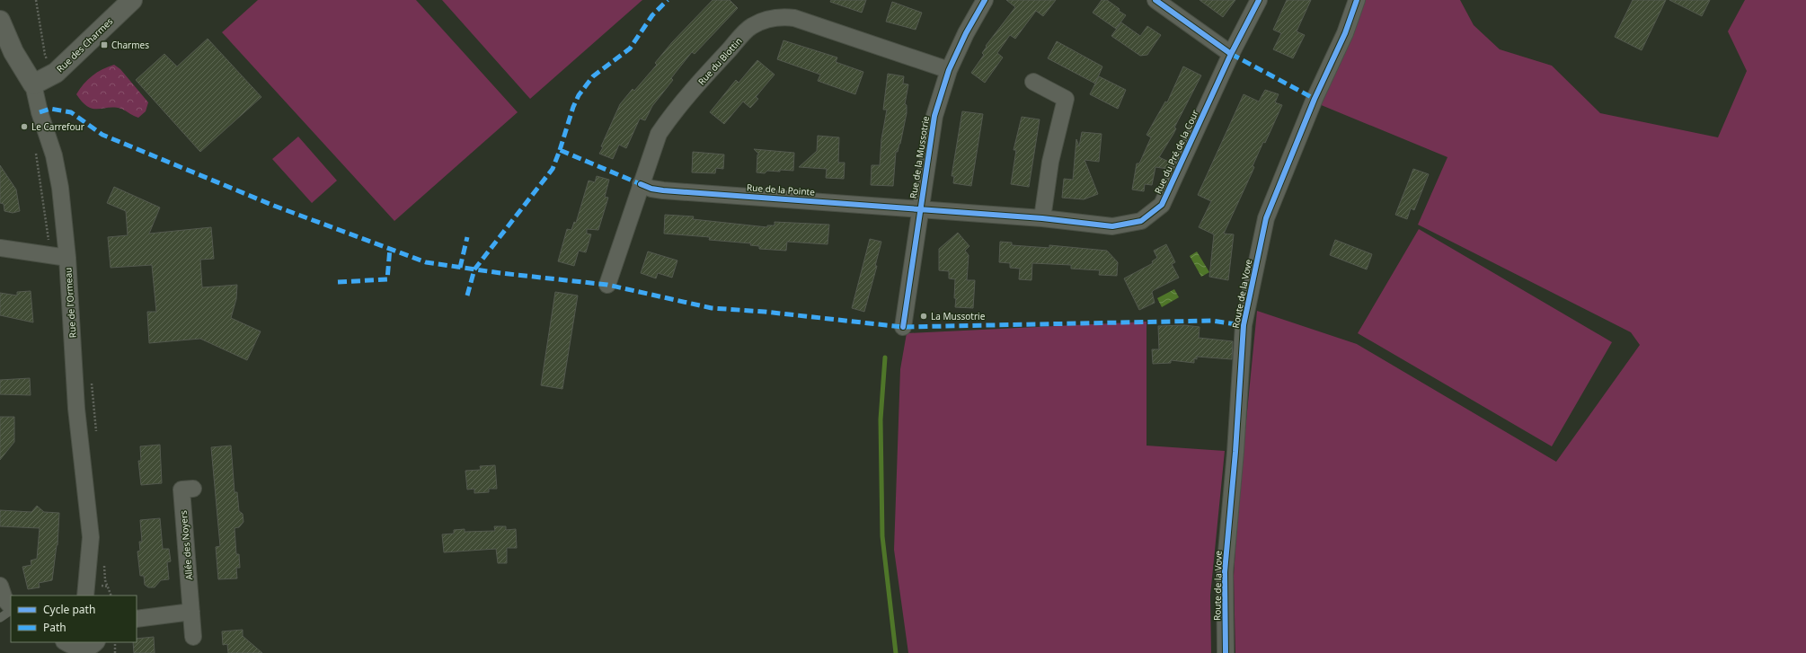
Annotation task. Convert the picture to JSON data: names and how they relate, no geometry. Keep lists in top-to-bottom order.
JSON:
{
  "streets": {
    "street": [
      "Rue des Charmes",
      "Rue du Blottin",
      "Rue du Pré de la Cour",
      "Rue de la Mussotrie",
      "Rue de la Pointe",
      "Route de la Vove",
      "Rue de l'Ormeau",
      "Allée des Noyers"
    ]
  },
  "crossings": [
    ["Rue des Charmes", "Rue de l'Ormeau"],
    ["Rue du Blottin", "Rue de la Mussotrie"],
    ["Rue du Blottin", "Rue de la Pointe"],
    ["Rue du Pré de la Cour", "Rue de la Mussotrie"],
    ["Rue du Pré de la Cour", "Rue de la Pointe"],
    ["Rue de la Mussotrie", "Rue de la Pointe"]
  ],
  "places": {
    "transit": ["Charmes"],
    "other": ["Le Carrefour", "La Mussotrie"]
  },
  "legend": ["Cycle path", "Path"]
}
